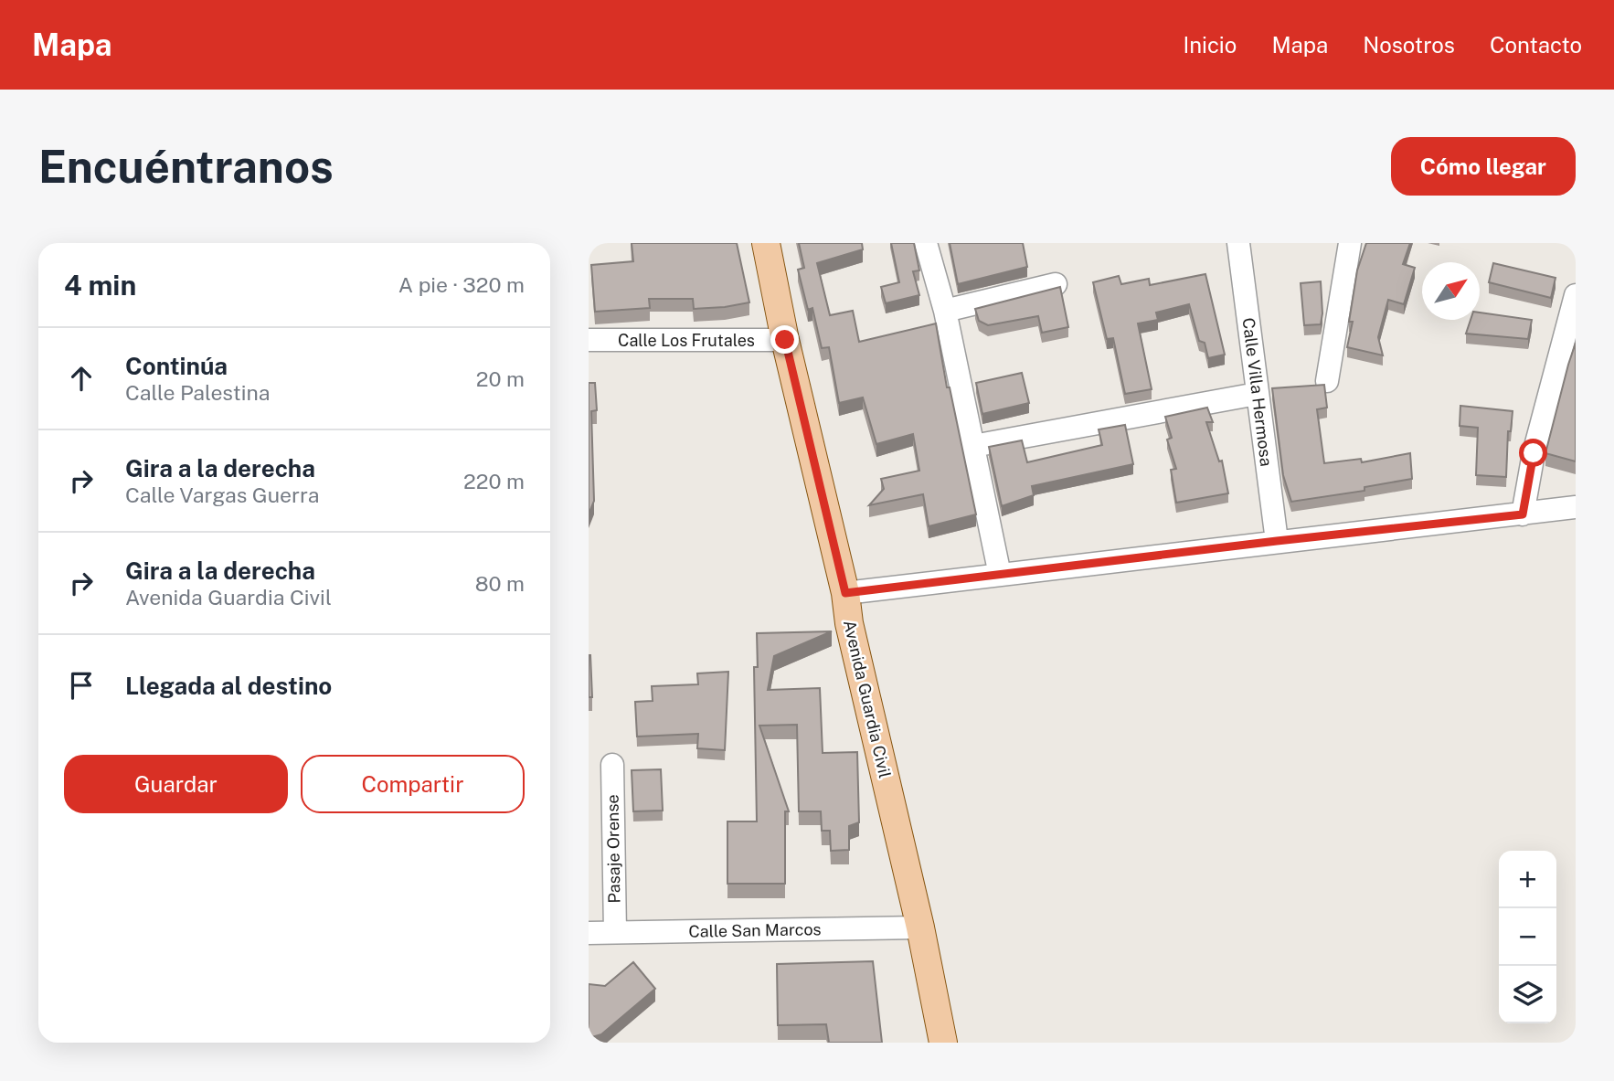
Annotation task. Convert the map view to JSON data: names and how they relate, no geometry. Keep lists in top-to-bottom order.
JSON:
{
  "streets": {
    "main road": ["Avenida Guardia Civil"],
    "street": [
      "Calle Los Frutales",
      "Calle Villa Hermosa",
      "Pasaje Orense",
      "Calle San Marcos"
    ]
  },
  "crossings": [
    ["Calle Los Frutales", "Avenida Guardia Civil"],
    ["Avenida Guardia Civil", "Calle San Marcos"],
    ["Pasaje Orense", "Calle San Marcos"]
  ],
  "north": "top right",
  "page": {
    "header": "Mapa",
    "nav": [
      "Inicio",
      "Mapa",
      "Nosotros",
      "Contacto"
    ],
    "buttons": [
      "Cómo llegar",
      ["Guardar", "Compartir"]
    ],
    "title": "Encuéntranos",
    "heading": ["4 min", "A pie · 320 m"],
    "list": [
      ["Continúa", "Calle Palestina", "20 m"],
      ["Gira a la derecha", "Calle Vargas Guerra", "220 m"],
      ["Gira a la derecha", "Avenida Guardia Civil", "80 m"],
      "Llegada al destino"
    ],
    "map_buttons": ["+", "−"]
  }
}
